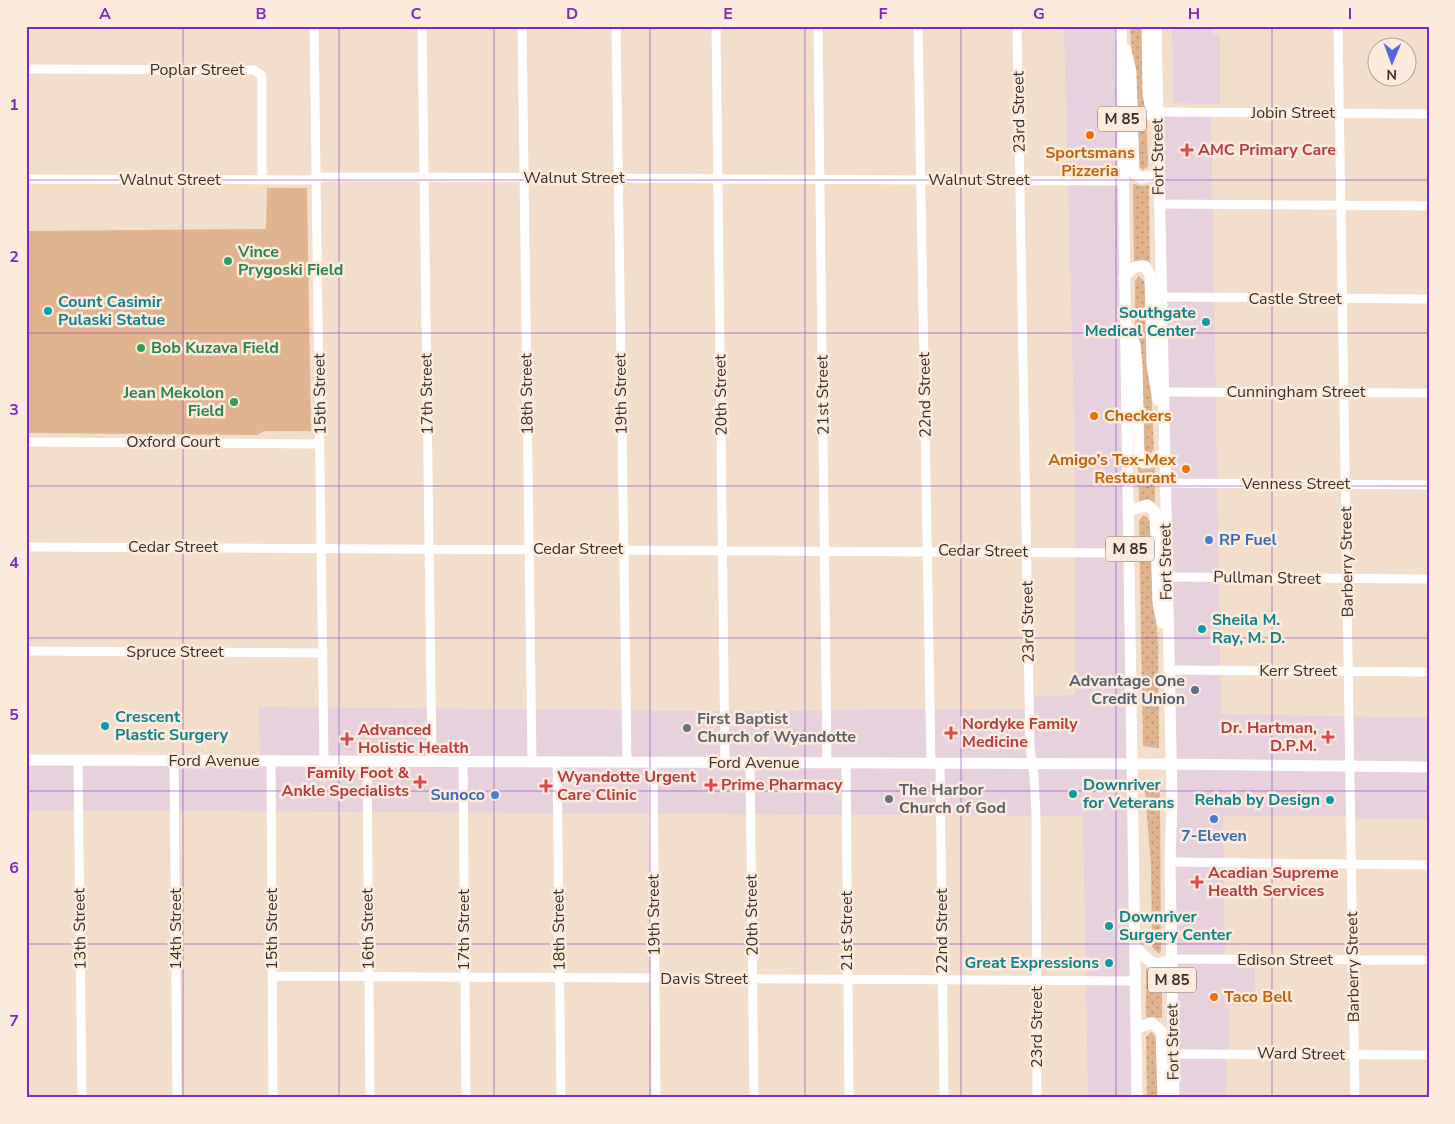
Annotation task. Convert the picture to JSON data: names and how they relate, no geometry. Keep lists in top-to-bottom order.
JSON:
{
  "streets": {
    "main road": ["M 85", "Fort Street", "Ford Avenue"],
    "street": [
      "Poplar Street",
      "23rd Street",
      "Jobin Street",
      "Walnut Street",
      "Castle Street",
      "Cunningham Street",
      "15th Street",
      "17th Street",
      "18th Street",
      "19th Street",
      "20th Street",
      "21st Street",
      "22nd Street",
      "Oxford Court",
      "Venness Street",
      "Cedar Street",
      "Barberry Street",
      "Pullman Street",
      "Spruce Street",
      "Kerr Street",
      "13th Street",
      "14th Street",
      "16th Street",
      "Edison Street",
      "Davis Street",
      "Ward Street"
    ]
  },
  "crossings": [
    ["Poplar Street", "Walnut Street"],
    ["23rd Street", "Walnut Street"],
    ["23rd Street", "Cedar Street"],
    ["23rd Street", "Ford Avenue"],
    ["23rd Street", "Davis Street"],
    ["Jobin Street", "Fort Street"],
    ["Jobin Street", "Barberry Street"],
    ["M 85", "Walnut Street"],
    ["M 85", "Cedar Street"],
    ["M 85", "Ford Avenue"],
    ["M 85", "Davis Street"],
    ["Fort Street", "Castle Street"],
    ["Fort Street", "Cunningham Street"],
    ["Fort Street", "Venness Street"],
    ["Fort Street", "Pullman Street"],
    ["Fort Street", "Kerr Street"],
    ["Fort Street", "Ford Avenue"],
    ["Fort Street", "Edison Street"],
    ["Fort Street", "Ward Street"],
    ["Walnut Street", "15th Street"],
    ["Walnut Street", "17th Street"],
    ["Walnut Street", "18th Street"],
    ["Walnut Street", "19th Street"],
    ["Walnut Street", "20th Street"],
    ["Walnut Street", "21st Street"],
    ["Walnut Street", "22nd Street"],
    ["Castle Street", "Barberry Street"],
    ["Cunningham Street", "Barberry Street"],
    ["15th Street", "Oxford Court"],
    ["15th Street", "Cedar Street"],
    ["15th Street", "Spruce Street"],
    ["15th Street", "Ford Avenue"],
    ["15th Street", "Davis Street"],
    ["17th Street", "Cedar Street"],
    ["17th Street", "Ford Avenue"],
    ["17th Street", "Davis Street"],
    ["18th Street", "Cedar Street"],
    ["18th Street", "Ford Avenue"],
    ["18th Street", "Davis Street"],
    ["19th Street", "Cedar Street"],
    ["19th Street", "Ford Avenue"],
    ["19th Street", "Davis Street"],
    ["20th Street", "Cedar Street"],
    ["20th Street", "Ford Avenue"],
    ["20th Street", "Davis Street"],
    ["21st Street", "Cedar Street"],
    ["21st Street", "Ford Avenue"],
    ["21st Street", "Davis Street"],
    ["22nd Street", "Cedar Street"],
    ["22nd Street", "Ford Avenue"],
    ["22nd Street", "Davis Street"],
    ["Venness Street", "Barberry Street"],
    ["Barberry Street", "Pullman Street"],
    ["Barberry Street", "Kerr Street"],
    ["Barberry Street", "Ford Avenue"],
    ["Barberry Street", "Edison Street"],
    ["Barberry Street", "Ward Street"],
    ["Ford Avenue", "13th Street"],
    ["Ford Avenue", "14th Street"],
    ["Ford Avenue", "16th Street"],
    ["16th Street", "Davis Street"]
  ],
  "places": {
    "other": [
      "Sportsmans Pizzeria",
      "Vince Prygoski Field",
      "Count Casimir Pulaski Statue",
      "Southgate Medical Center",
      "Bob Kuzava Field",
      "Jean Mekolon Field",
      "Checkers",
      "Amigo’s Tex-Mex Restaurant",
      "RP Fuel",
      "Sheila M. Ray, M. D.",
      "Advantage One Credit Union",
      "Crescent Plastic Surgery",
      "First Baptist Church of Wyandotte",
      "Downriver for Veterans",
      "Sunoco",
      "The Harbor Church of God",
      "Rehab by Design",
      "7-Eleven",
      "Downriver Surgery Center",
      "Great Expressions",
      "Taco Bell"
    ],
    "health": [
      "AMC Primary Care",
      "Nordyke Family Medicine",
      "Dr. Hartman, D.P.M.",
      "Advanced Holistic Health",
      "Family Foot & Ankle Specialists",
      "Prime Pharmacy",
      "Wyandotte Urgent Care Clinic",
      "Acadian Supreme Health Services"
    ]
  },
  "north": "bottom",
  "grid": {
    "columns": [
      "A",
      "B",
      "C",
      "D",
      "E",
      "F",
      "G",
      "H",
      "I"
    ],
    "rows": [
      "1",
      "2",
      "3",
      "4",
      "5",
      "6",
      "7"
    ]
  }
}
